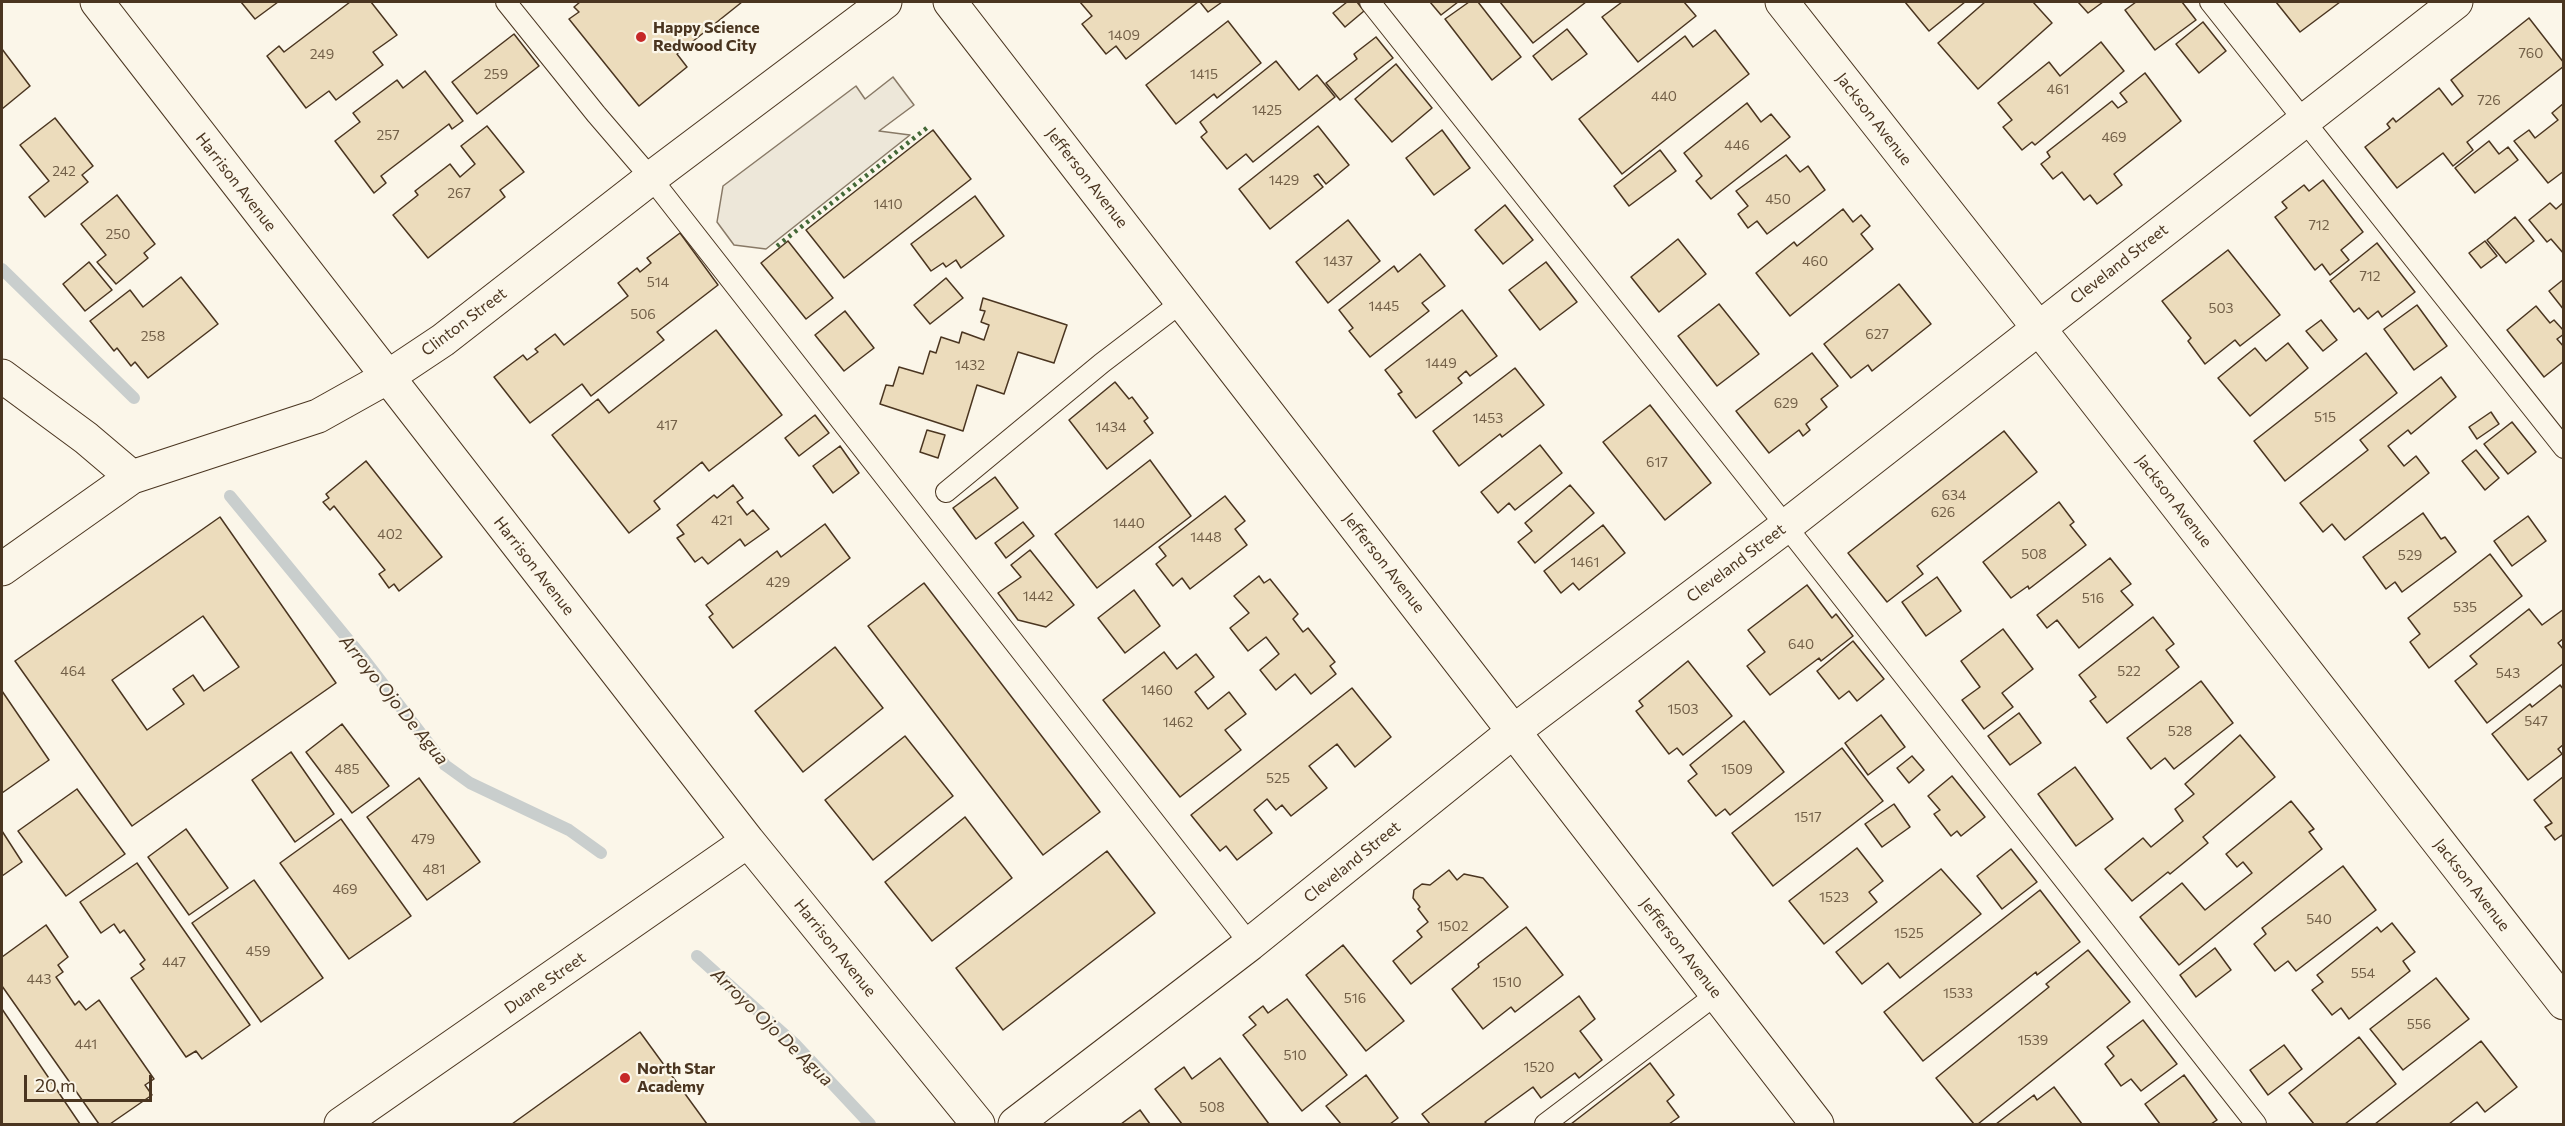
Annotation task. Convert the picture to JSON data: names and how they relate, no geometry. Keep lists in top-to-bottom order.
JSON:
{
  "streets": {
    "street": [
      "Jackson Avenue",
      "Jefferson Avenue",
      "Harrison Avenue",
      "Cleveland Street",
      "Clinton Street",
      "Duane Street"
    ]
  },
  "crossings": [
    ["Jackson Avenue", "Cleveland Street"],
    ["Jefferson Avenue", "Cleveland Street"],
    ["Harrison Avenue", "Clinton Street"],
    ["Harrison Avenue", "Duane Street"]
  ],
  "water": ["Arroyo Ojo De Agua"],
  "places": ["Happy Science Redwood City", "North Star Academy"],
  "house_numbers": [
    "1409",
    "760",
    "249",
    "259",
    "1415",
    "461",
    "440",
    "726",
    "1425",
    "257",
    "469",
    "446",
    "242",
    "1429",
    "267",
    "450",
    "1410",
    "712",
    "250",
    "1437",
    "460",
    "712",
    "514",
    "1445",
    "503",
    "506",
    "627",
    "258",
    "1449",
    "1432",
    "629",
    "515",
    "1453",
    "417",
    "1434",
    "617",
    "634",
    "626",
    "421",
    "1440",
    "402",
    "1448",
    "508",
    "529",
    "1461",
    "429",
    "1442",
    "516",
    "535",
    "640",
    "464",
    "522",
    "543",
    "1460",
    "1503",
    "547",
    "1462",
    "528",
    "485",
    "1509",
    "525",
    "1517",
    "479",
    "481",
    "469",
    "1523",
    "540",
    "1502",
    "1525",
    "459",
    "447",
    "554",
    "443",
    "1510",
    "1533",
    "516",
    "556",
    "1539",
    "441",
    "510",
    "1520",
    "508"
  ],
  "scale_bar": "20 m"
}
